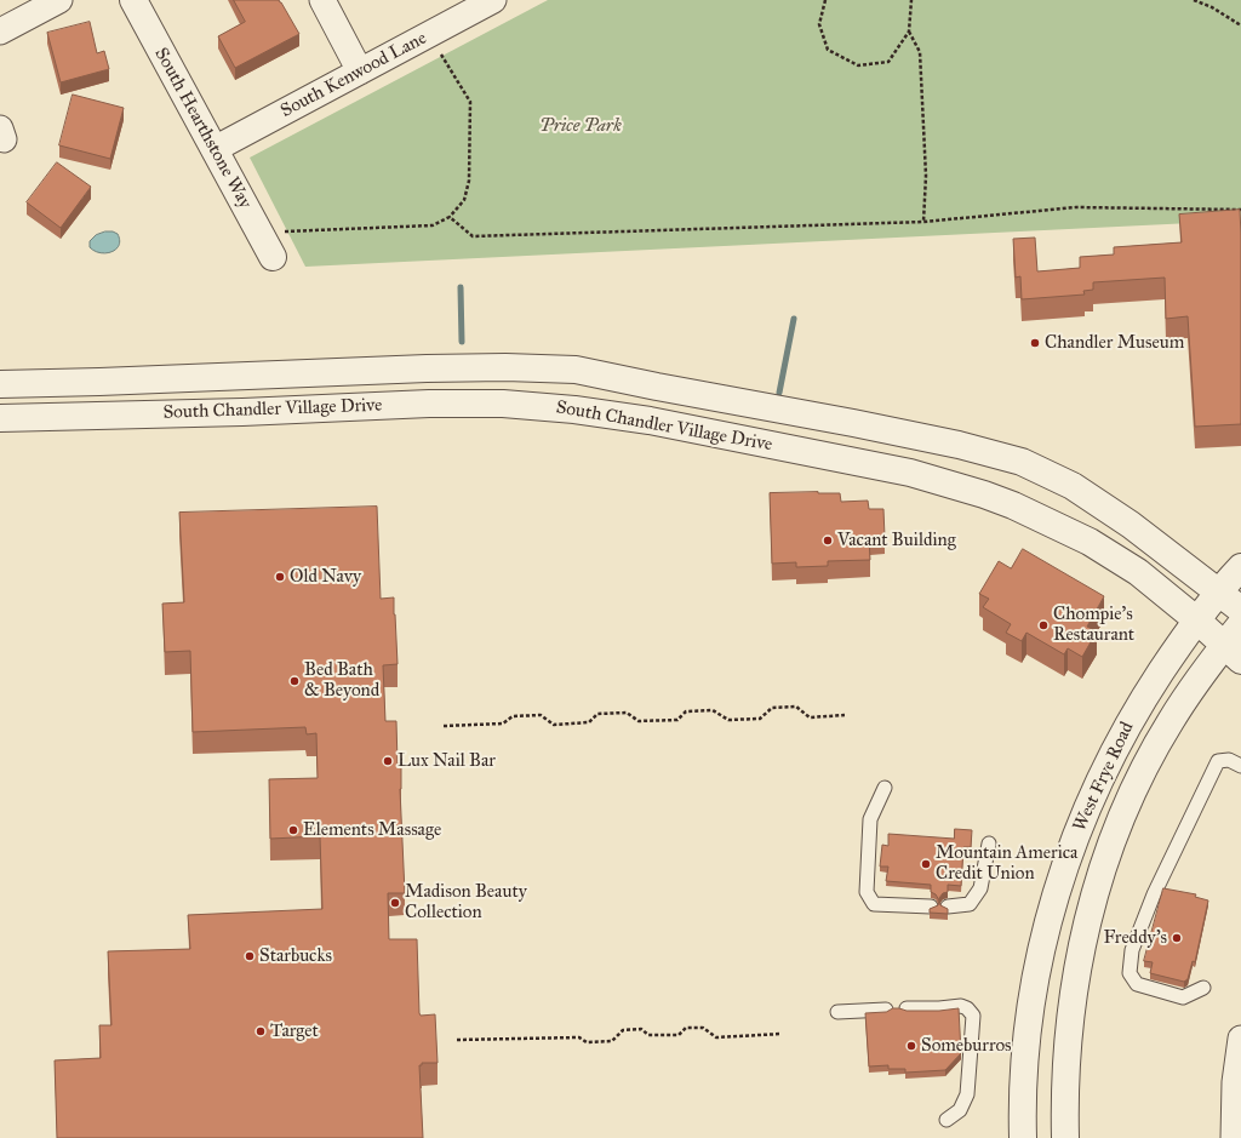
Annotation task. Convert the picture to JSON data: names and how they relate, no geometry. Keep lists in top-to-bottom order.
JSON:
{
  "streets": {
    "street": [
      "South Kenwood Lane",
      "South Hearthstone Way",
      "South Chandler Village Drive",
      "West Frye Road"
    ]
  },
  "crossings": [
    ["South Kenwood Lane", "South Hearthstone Way"],
    ["South Chandler Village Drive", "West Frye Road"]
  ],
  "parks": ["Price Park"],
  "places": [
    "Chandler Museum",
    "Vacant Building",
    "Old Navy",
    "Chompie's Restaurant",
    "Bed Bath & Beyond",
    "Lux Nail Bar",
    "Elements Massage",
    "Mountain America Credit Union",
    "Madison Beauty Collection",
    "Freddy's",
    "Starbucks",
    "Target",
    "Someburros"
  ]
}
